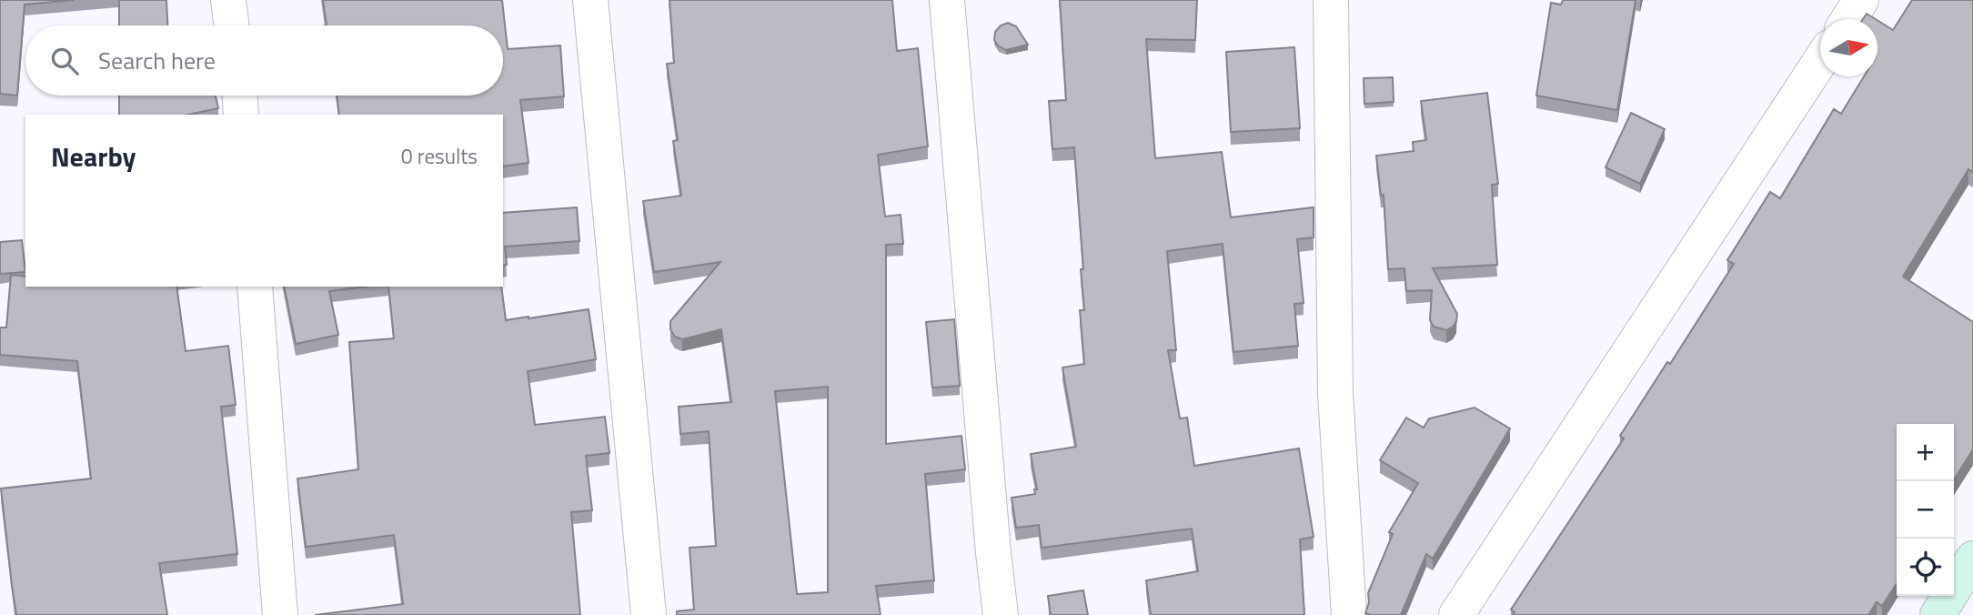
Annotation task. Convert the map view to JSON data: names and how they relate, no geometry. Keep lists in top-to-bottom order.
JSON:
{
  "north": "right",
  "page": {
    "search": "Search here",
    "heading": ["Nearby", "0 results"],
    "map_buttons": ["+", "−"]
  }
}
